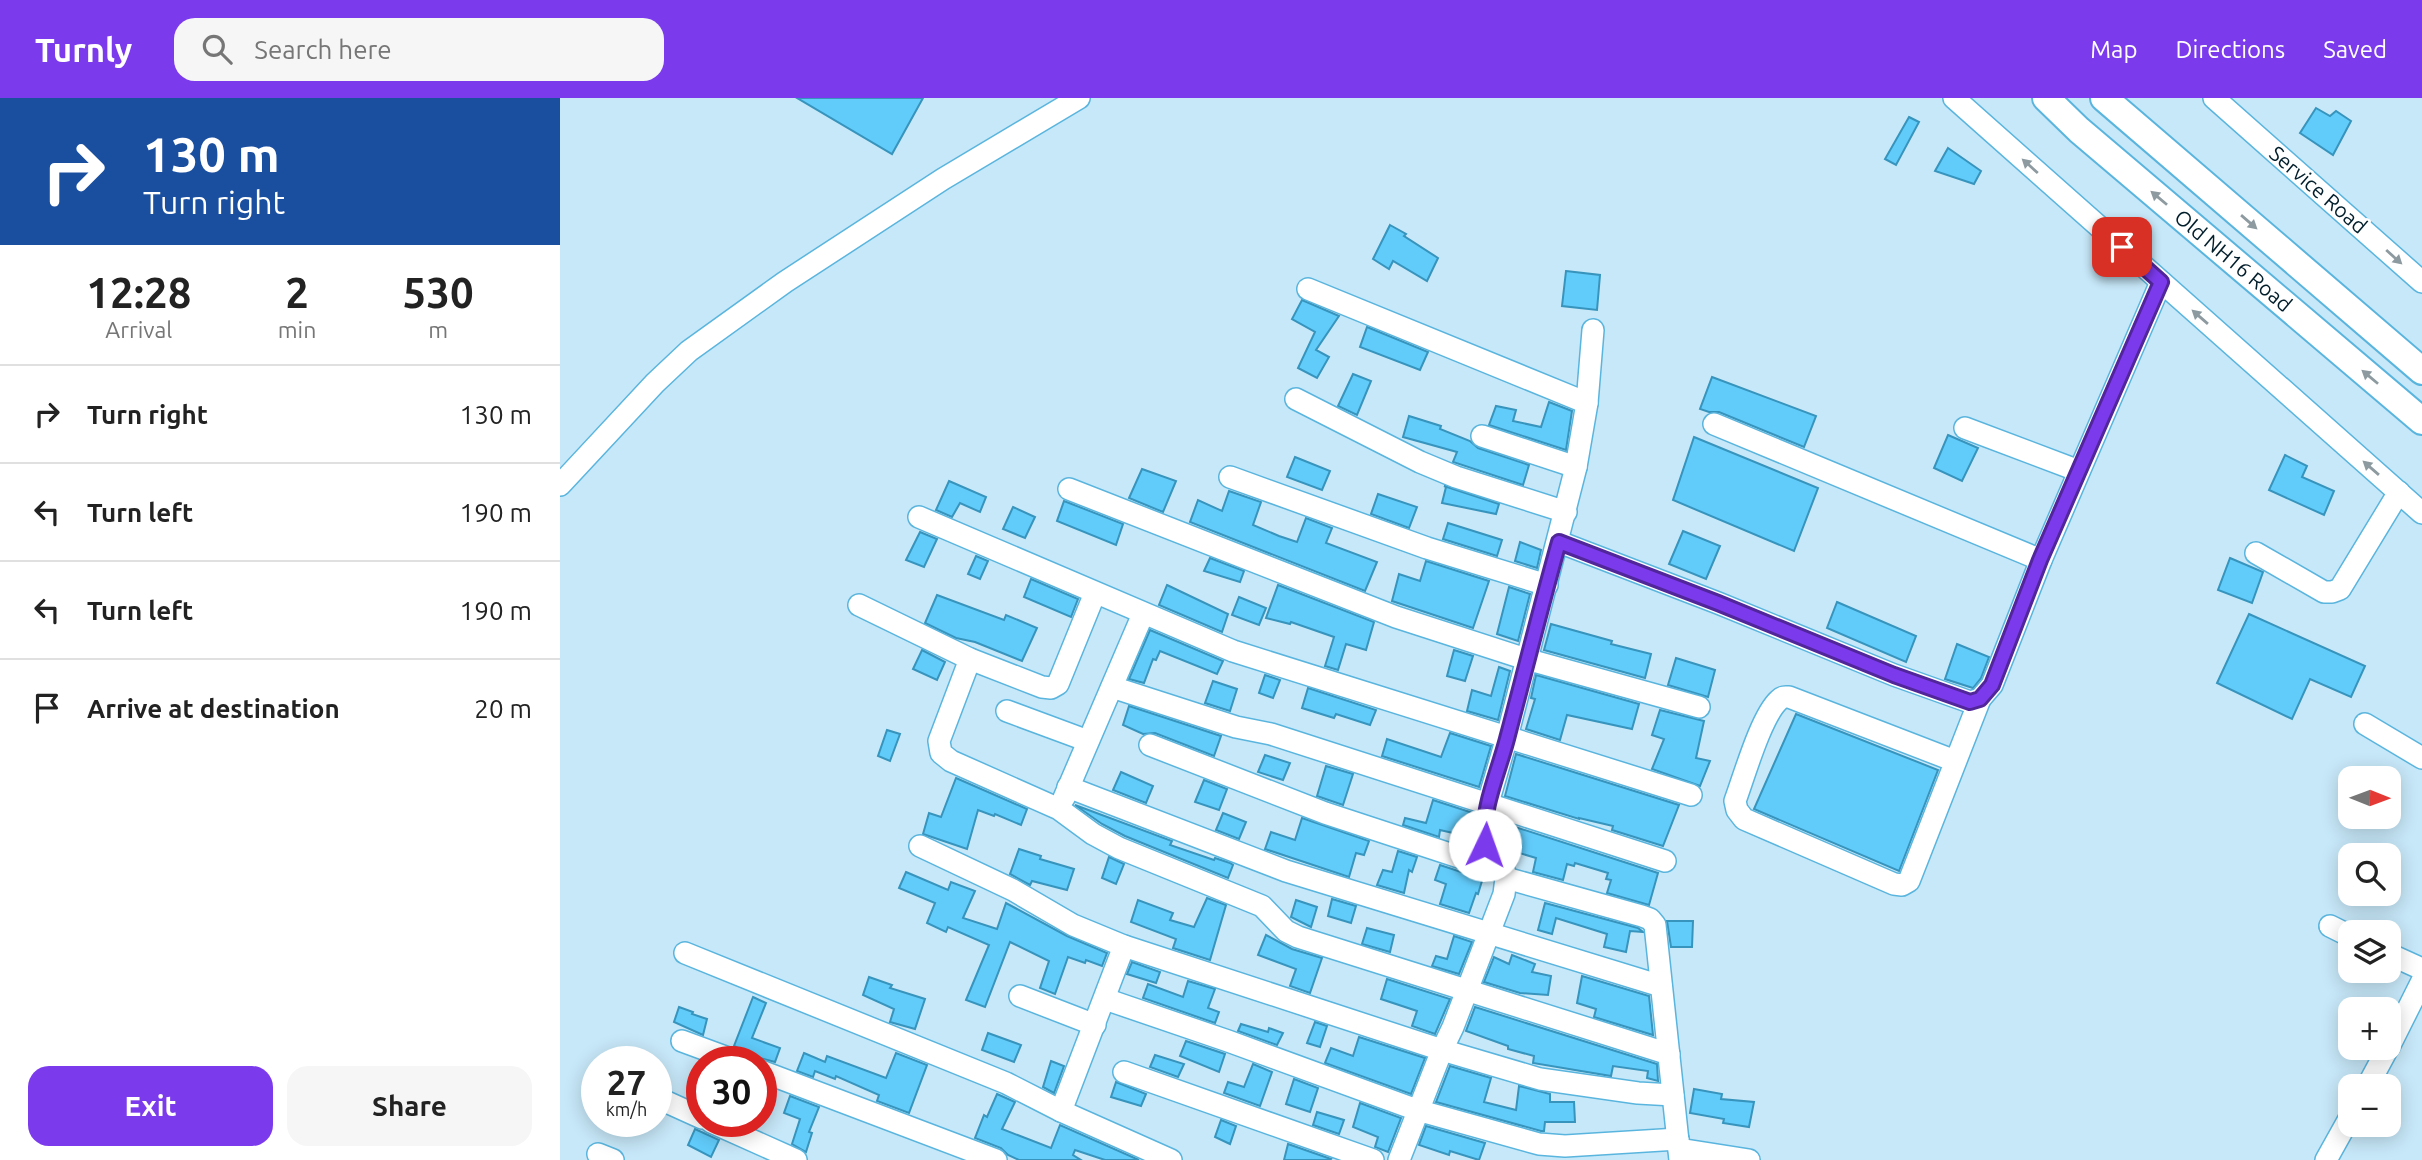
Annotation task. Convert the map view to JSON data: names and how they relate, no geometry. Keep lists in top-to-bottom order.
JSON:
{
  "streets": {
    "main road": ["Old NH16 Road"],
    "street": ["Service Road"]
  },
  "north": "right",
  "page": {
    "header": "Turnly",
    "search": "Search here",
    "nav": ["Map", "Directions", "Saved"],
    "turn": ["130 m", "Turn right"],
    "eta": [
      "12:28",
      "Arrival",
      "2",
      "min",
      "530",
      "m"
    ],
    "list": [
      {
        "name": "Turn right",
        "value": "130 m"
      },
      {
        "name": "Turn left",
        "value": "190 m"
      },
      {
        "name": "Turn left",
        "value": "190 m"
      },
      {
        "name": "Arrive at destination",
        "value": "20 m"
      }
    ],
    "map_buttons": ["+", "−"],
    "speed": "27 km/h",
    "limit": "30",
    "buttons": ["Exit", "Share"]
  }
}
